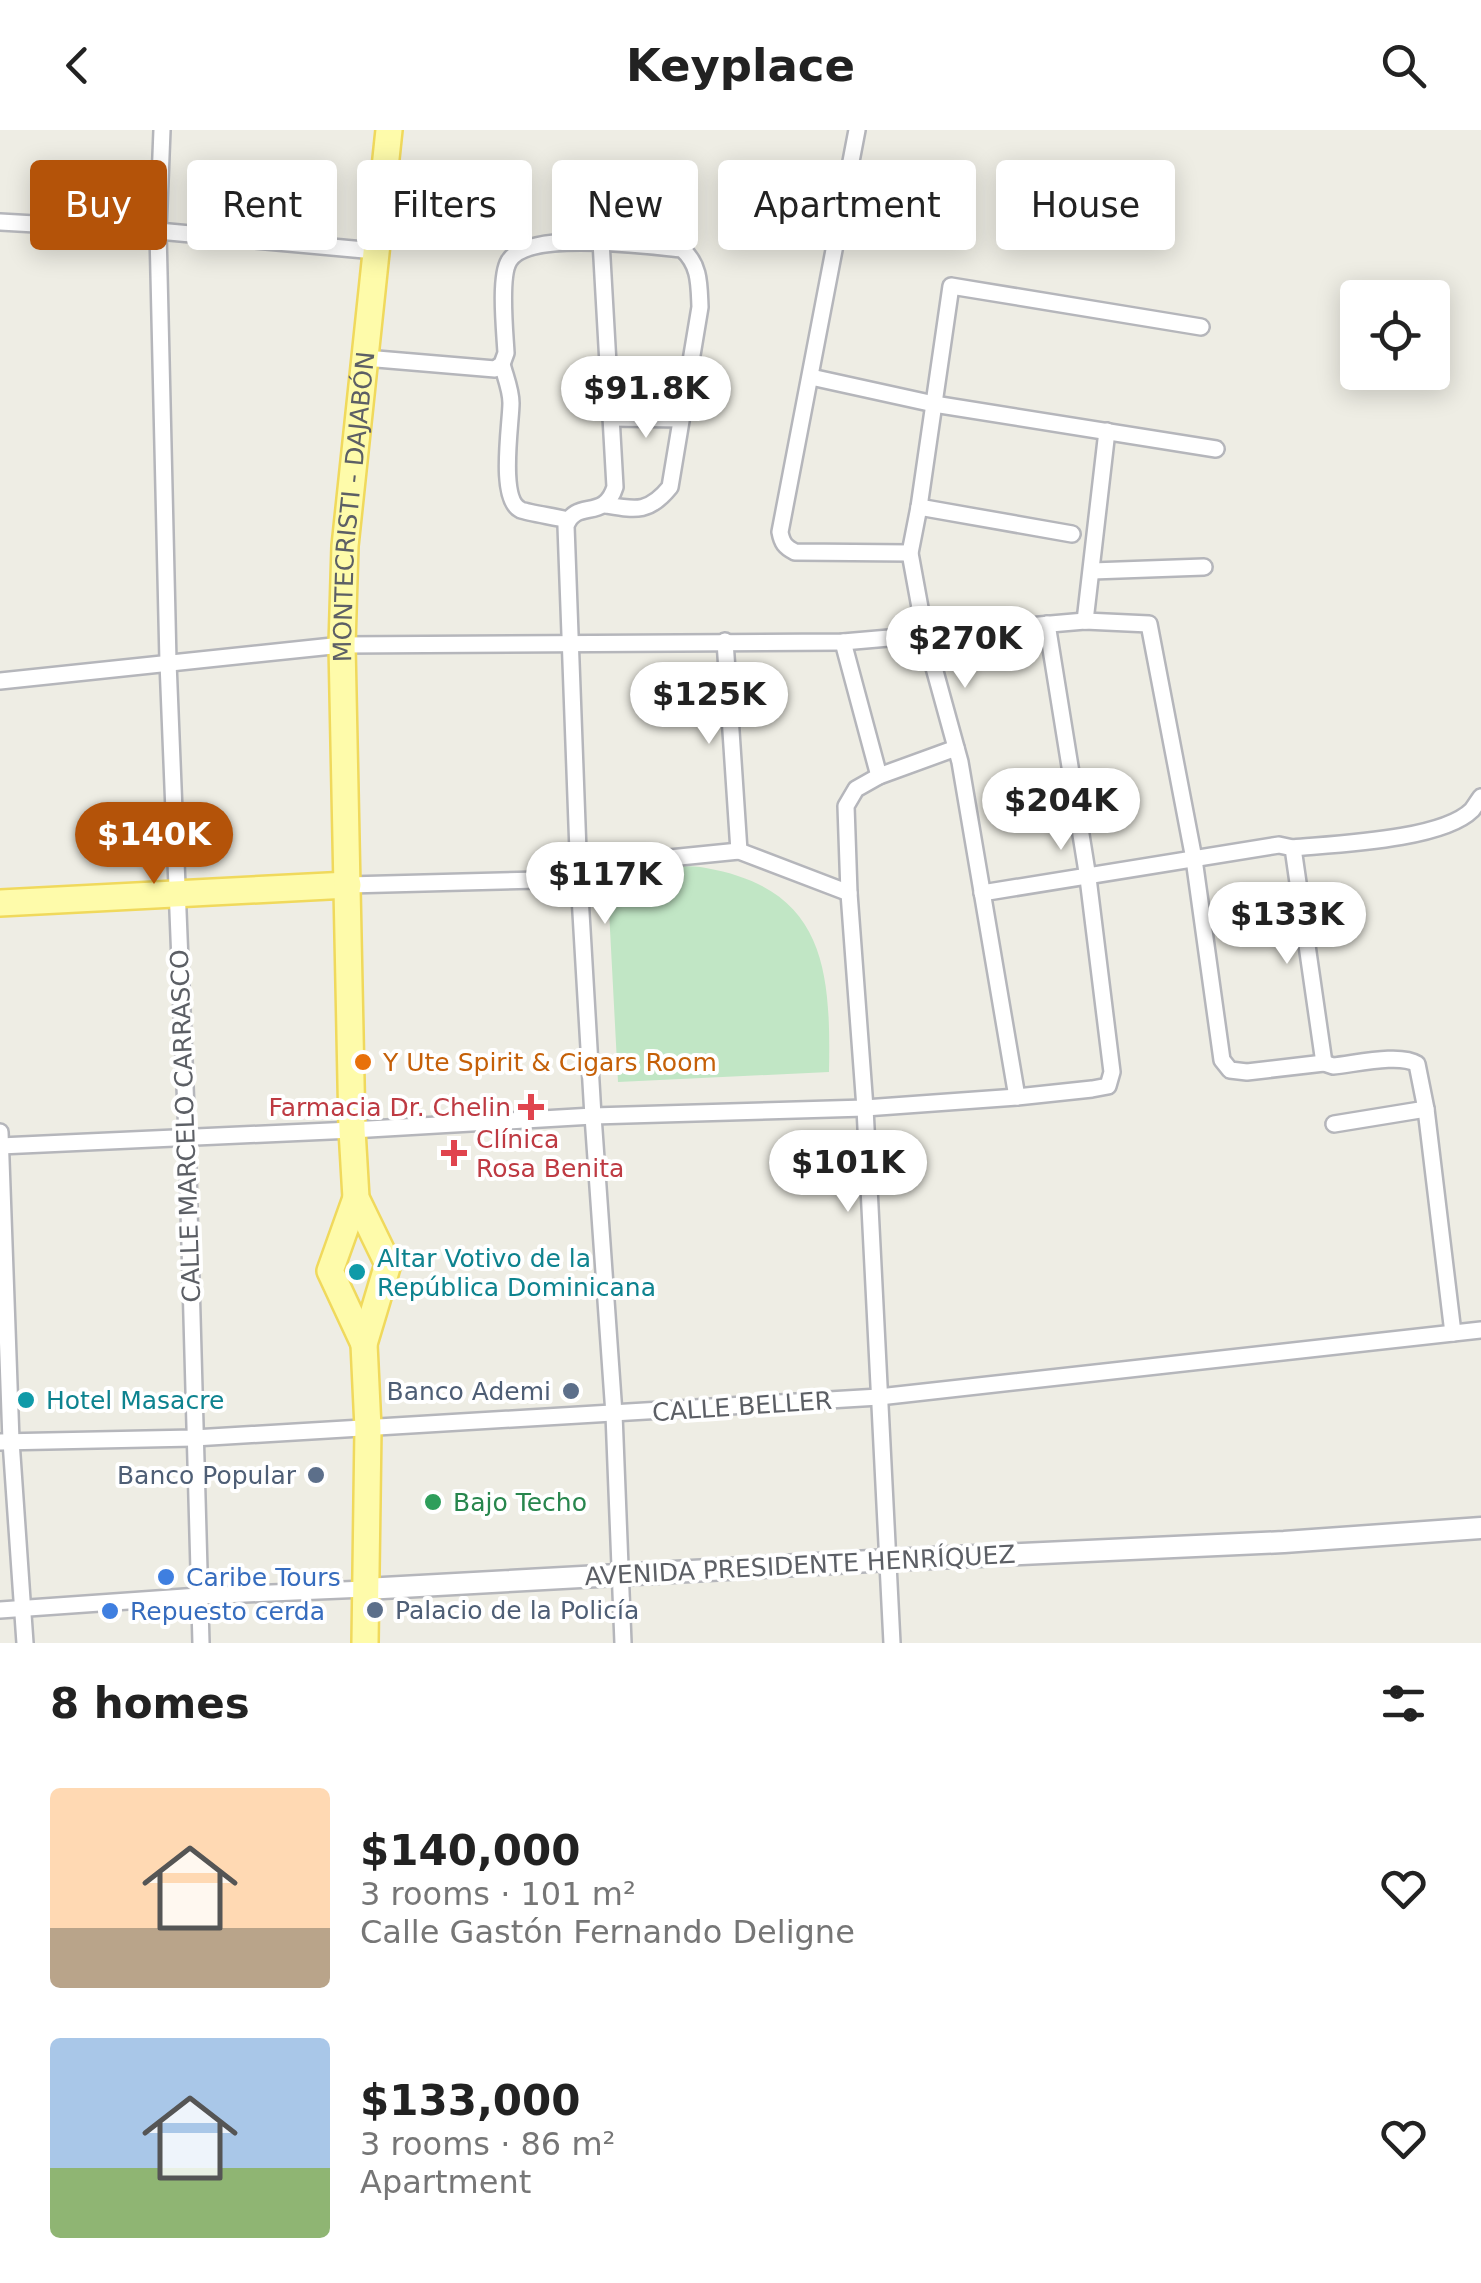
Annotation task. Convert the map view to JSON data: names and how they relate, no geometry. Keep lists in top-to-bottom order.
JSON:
{
  "streets": {
    "main road": ["MONTECRISTI - DAJABÓN"],
    "street": ["CALLE MARCELO CARRASCO", "CALLE BELLER", "AVENIDA PRESIDENTE HENRÍQUEZ"]
  },
  "crossings": [
    ["CALLE MARCELO CARRASCO", "CALLE BELLER"],
    ["CALLE MARCELO CARRASCO", "AVENIDA PRESIDENTE HENRÍQUEZ"]
  ],
  "places": {
    "other": [
      "Y Ute Spirit & Cigars Room",
      "Altar Votivo de la República Dominicana",
      "Banco Ademi",
      "Hotel Masacre",
      "Banco Popular",
      "Bajo Techo",
      "Caribe Tours",
      "Palacio de la Policía",
      "Repuesto cerda"
    ],
    "health": ["Farmacia Dr. Chelin", "Clínica Rosa Benita"]
  },
  "page": {
    "header": "Keyplace",
    "chip": [
      "Buy",
      "Rent",
      "Filters",
      "New",
      "Apartment",
      "House"
    ],
    "price": [
      "$91.8K",
      "$270K",
      "$125K",
      "$204K",
      "$140K",
      "$117K",
      "$133K",
      "$101K"
    ],
    "heading": "8 homes",
    "list": [
      {
        "name": "$140,000",
        "note": "3 rooms · 101 m² · Calle Gastón Fernando Deligne"
      },
      {
        "name": "$133,000",
        "note": "3 rooms · 86 m² · Apartment"
      }
    ]
  }
}
